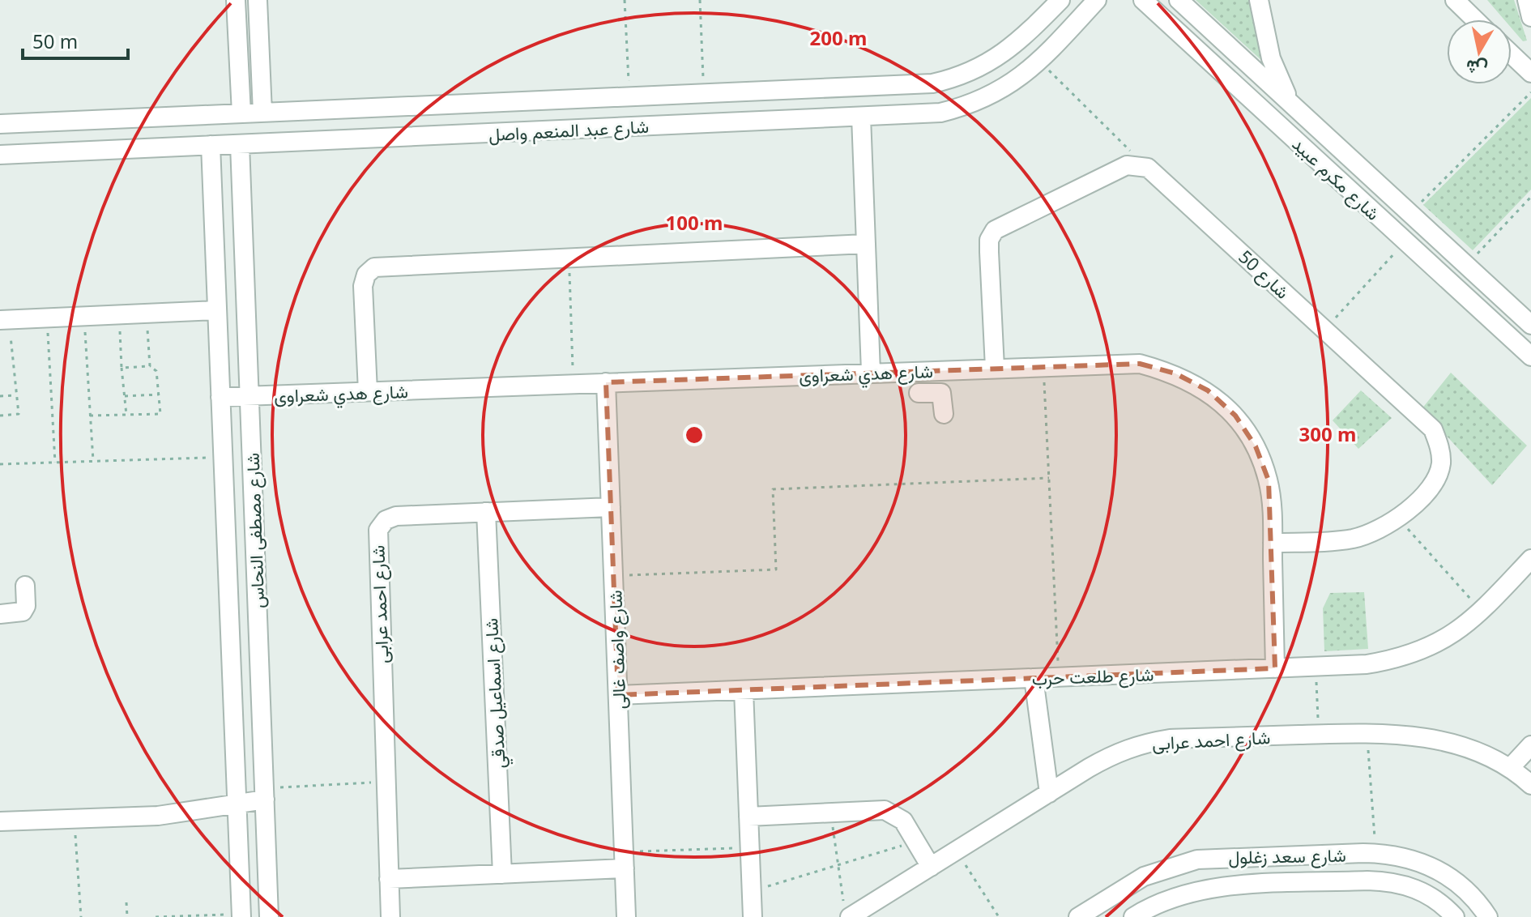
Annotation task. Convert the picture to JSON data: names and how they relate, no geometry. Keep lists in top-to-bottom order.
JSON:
{
  "streets": {
    "street": [
      "شارع عبد المنعم واصل",
      "شارع مكرم عبيد",
      "شارع 50",
      "شارع هدي شعراوى",
      "شارع مصطفى النحاس",
      "شارع احمد عرابى",
      "شارع واصف غالى",
      "شارع طلعت حرب",
      "شارع اسماعيل صدقي",
      "شارع سعد زغلول"
    ]
  },
  "crossings": [
    ["شارع عبد المنعم واصل", "شارع مصطفى النحاس"],
    ["شارع 50", "شارع هدي شعراوى"],
    ["شارع هدي شعراوى", "شارع مصطفى النحاس"],
    ["شارع هدي شعراوى", "شارع واصف غالى"],
    ["شارع هدي شعراوى", "شارع طلعت حرب"],
    ["شارع احمد عرابى", "شارع واصف غالى"],
    ["شارع احمد عرابى", "شارع اسماعيل صدقي"],
    ["شارع واصف غالى", "شارع طلعت حرب"]
  ],
  "scale_bar": "50 m",
  "north": "bottom",
  "rings": ["200 m", "100 m", "300 m"]
}
